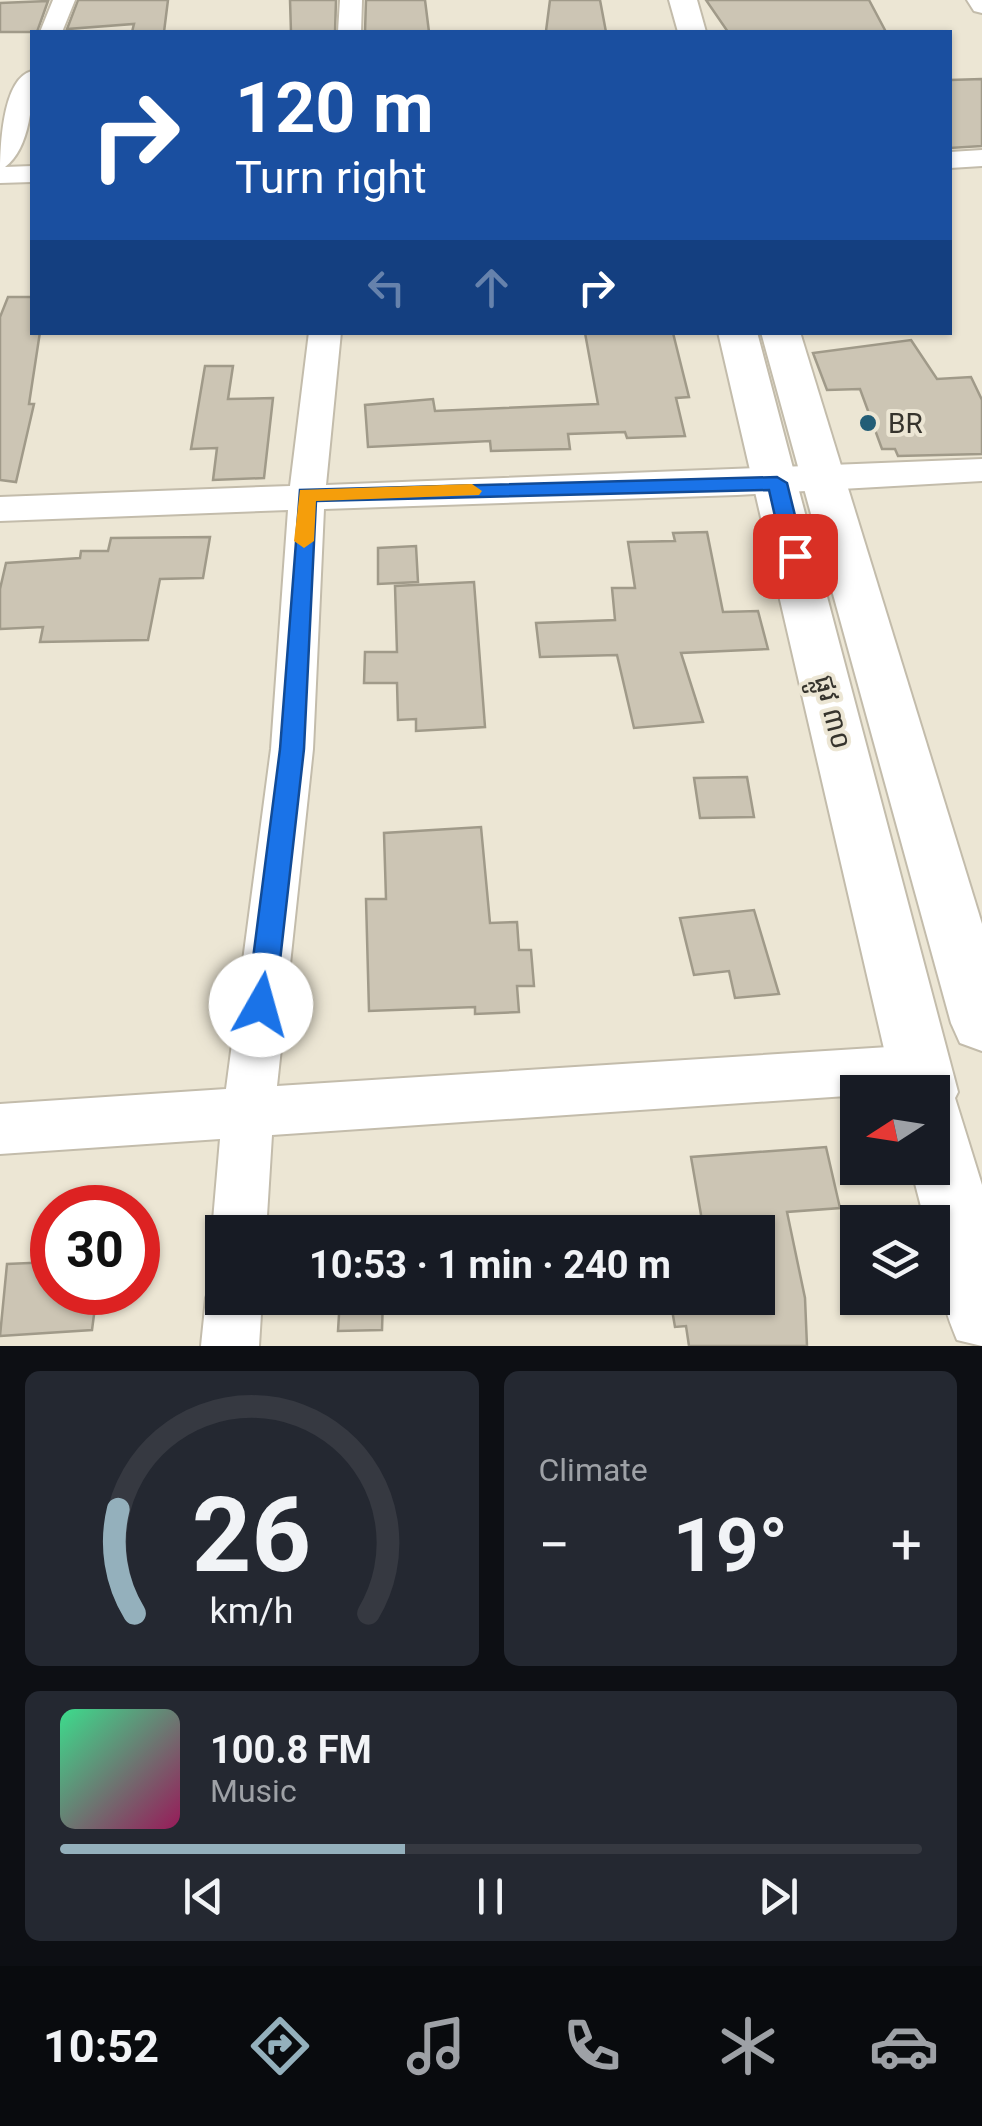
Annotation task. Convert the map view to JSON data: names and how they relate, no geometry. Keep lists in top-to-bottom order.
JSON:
{
  "streets": {
    "street": ["ផ្លូវ ៣០"]
  },
  "places": ["BR"],
  "north": "left",
  "page": {
    "turn": ["120 m", "Turn right"],
    "limit": "30",
    "trip": "10:53 · 1 min · 240 m",
    "tile": "Climate",
    "heat": ["−", "19°", "+"],
    "song": ["100.8 FM", "Music"],
    "tabs": "10:52",
    "gauge": ["26", "km/h"]
  }
}
